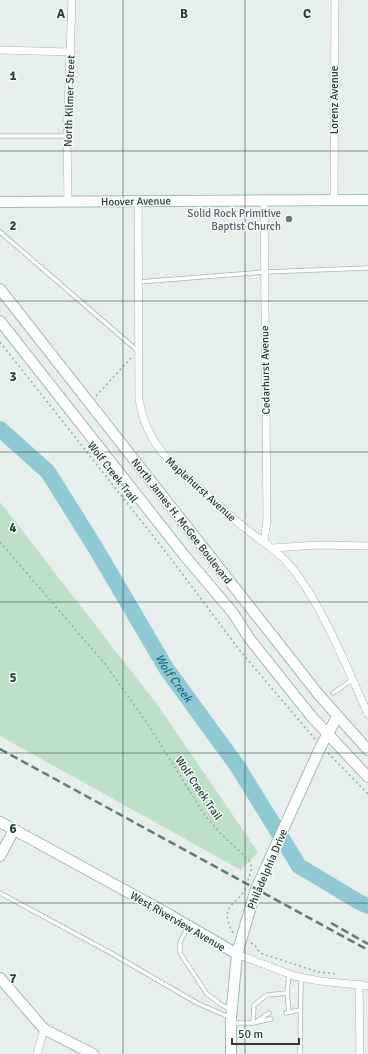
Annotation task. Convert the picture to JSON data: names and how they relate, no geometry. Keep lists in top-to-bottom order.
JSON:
{
  "streets": {
    "main road": [
      "Hoover Avenue",
      "North James H. McGee Boulevard",
      "Philadelphia Drive",
      "West Riverview Avenue"
    ],
    "street": [
      "Lorenz Avenue",
      "North Kilmer Street",
      "Cedarhurst Avenue",
      "Maplehurst Avenue"
    ],
    "path": ["Wolf Creek Trail"]
  },
  "crossings": [
    ["Lorenz Avenue", "Hoover Avenue"],
    ["North Kilmer Street", "Hoover Avenue"],
    ["Hoover Avenue", "Cedarhurst Avenue"],
    ["Hoover Avenue", "Maplehurst Avenue"],
    ["Cedarhurst Avenue", "Maplehurst Avenue"],
    ["Wolf Creek Trail", "Philadelphia Drive"],
    ["North James H. McGee Boulevard", "Philadelphia Drive"],
    ["Philadelphia Drive", "West Riverview Avenue"]
  ],
  "water": ["Wolf Creek"],
  "places": ["Solid Rock Primitive Baptist Church"],
  "scale_bar": "50 m",
  "grid": {
    "columns": ["A", "B", "C"],
    "rows": [
      "1",
      "2",
      "3",
      "4",
      "5",
      "6",
      "7"
    ]
  }
}
